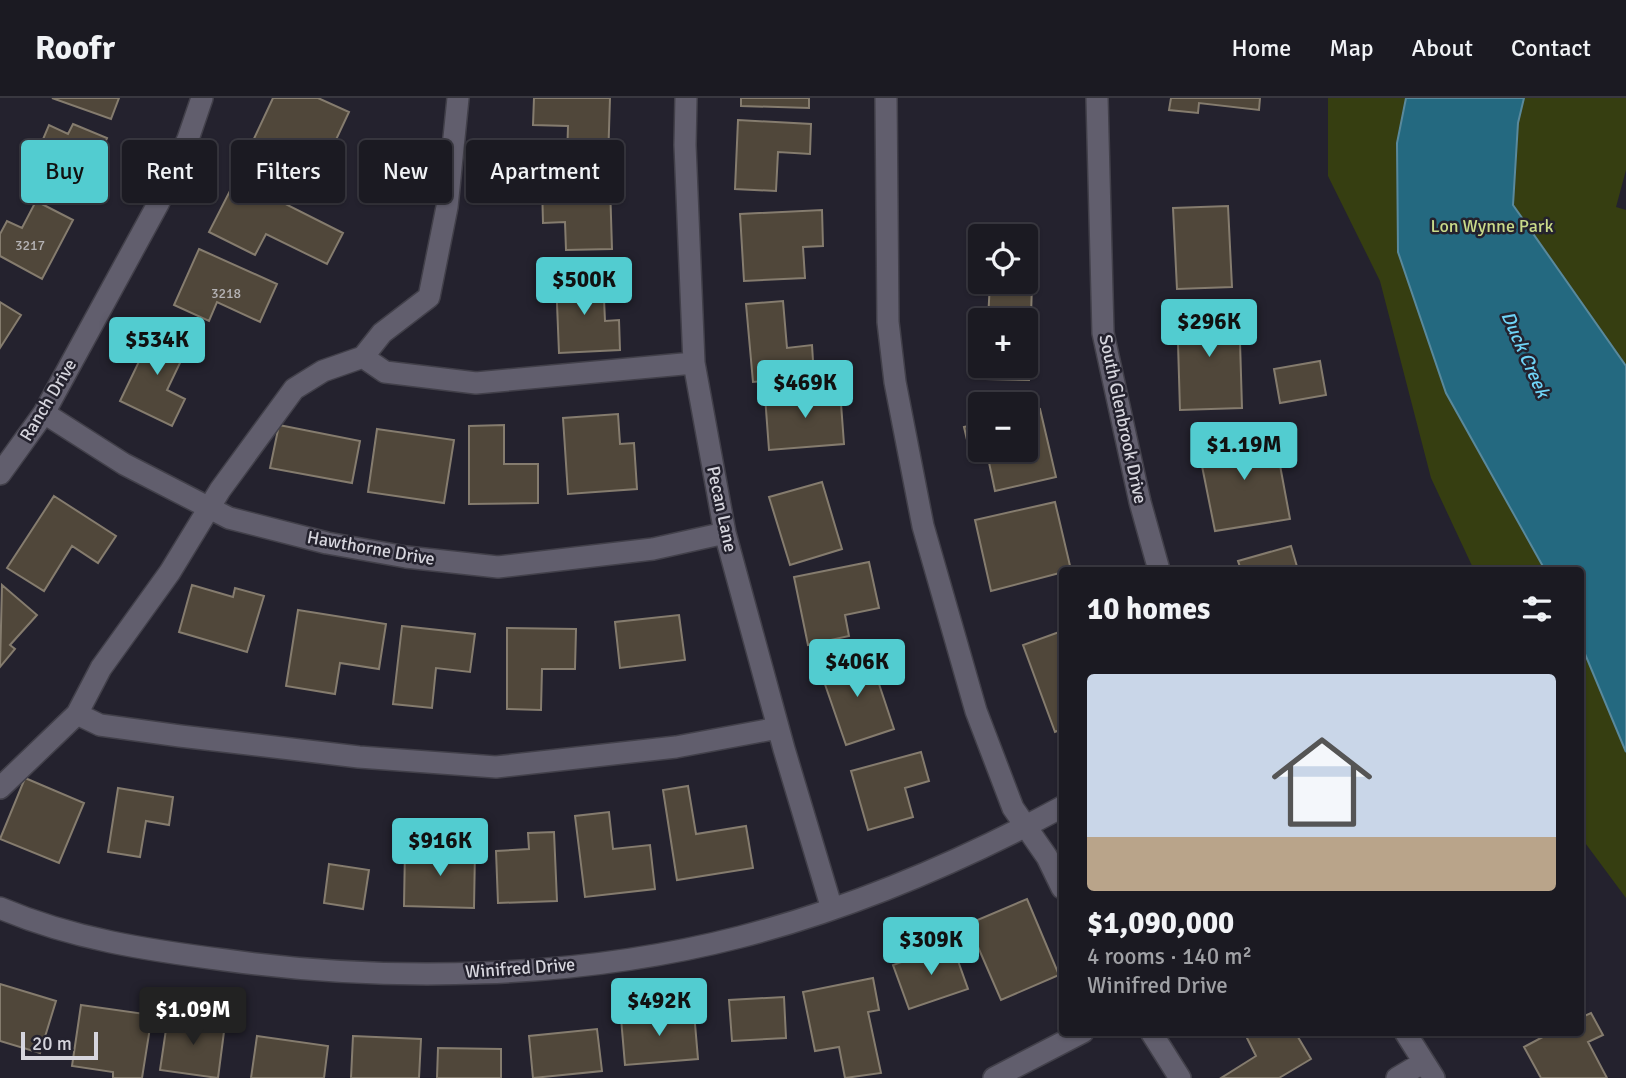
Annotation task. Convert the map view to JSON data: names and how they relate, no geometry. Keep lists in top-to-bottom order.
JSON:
{
  "streets": {
    "street": [
      "Ranch Drive",
      "South Glenbrook Drive",
      "Pecan Lane",
      "Hawthorne Drive",
      "Winifred Drive"
    ]
  },
  "crossings": [
    ["Ranch Drive", "Hawthorne Drive"],
    ["Pecan Lane", "Hawthorne Drive"],
    ["Pecan Lane", "Winifred Drive"]
  ],
  "water": ["Duck Creek"],
  "parks": ["Lon Wynne Park"],
  "house_numbers": ["3217", "3218"],
  "scale_bar": "20 m",
  "page": {
    "header": "Roofr",
    "nav": [
      "Home",
      "Map",
      "About",
      "Contact"
    ],
    "chip": [
      "Buy",
      "Rent",
      "Filters",
      "New",
      "Apartment"
    ],
    "map_buttons": ["+", "−"],
    "price": [
      "$500K",
      "$296K",
      "$534K",
      "$469K",
      "$1.19M",
      "$406K",
      "$916K",
      "$309K",
      "$492K",
      "$1.09M"
    ],
    "heading": "10 homes",
    "list": [
      {
        "name": "$1,090,000",
        "note": "4 rooms · 140 m² · Winifred Drive"
      }
    ],
    "scale": "20 m"
  }
}
